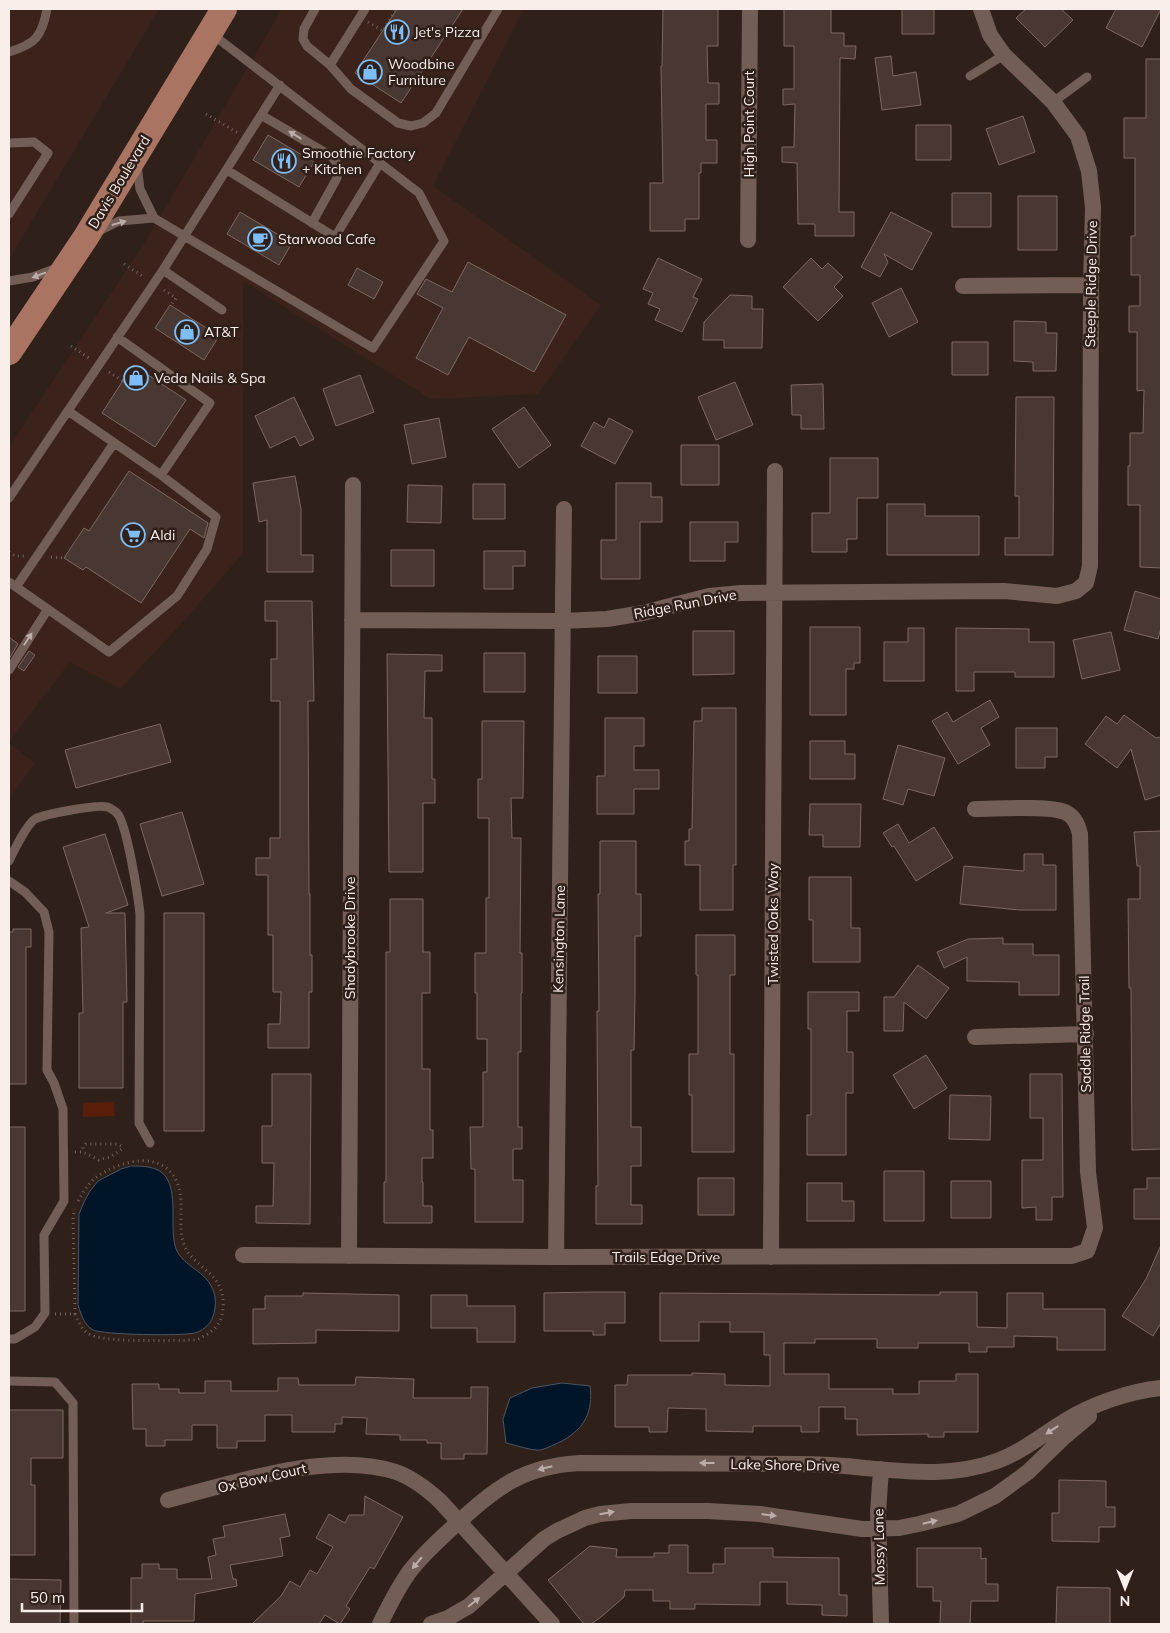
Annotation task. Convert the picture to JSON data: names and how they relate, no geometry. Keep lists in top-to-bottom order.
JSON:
{
  "streets": {
    "main road": ["Davis Boulevard"],
    "street": [
      "High Point Court",
      "Steeple Ridge Drive",
      "Ridge Run Drive",
      "Twisted Oaks Way",
      "Shadybrooke Drive",
      "Kensington Lane",
      "Saddle Ridge Trail",
      "Trails Edge Drive",
      "Lake Shore Drive",
      "Ox Bow Court",
      "Mossy Lane"
    ]
  },
  "crossings": [
    ["Steeple Ridge Drive", "Ridge Run Drive"],
    ["Ridge Run Drive", "Twisted Oaks Way"],
    ["Ridge Run Drive", "Shadybrooke Drive"],
    ["Ridge Run Drive", "Kensington Lane"],
    ["Twisted Oaks Way", "Trails Edge Drive"],
    ["Shadybrooke Drive", "Trails Edge Drive"],
    ["Kensington Lane", "Trails Edge Drive"],
    ["Saddle Ridge Trail", "Trails Edge Drive"],
    ["Lake Shore Drive", "Ox Bow Court"],
    ["Lake Shore Drive", "Mossy Lane"]
  ],
  "places": {
    "restaurant": ["Jet's Pizza", "Smoothie Factory + Kitchen"],
    "shop": ["Woodbine Furniture", "AT&T", "Veda Nails & Spa"],
    "cafe": ["Starwood Cafe"],
    "supermarket": ["Aldi"]
  },
  "scale_bar": "50 m",
  "north": "bottom"
}
